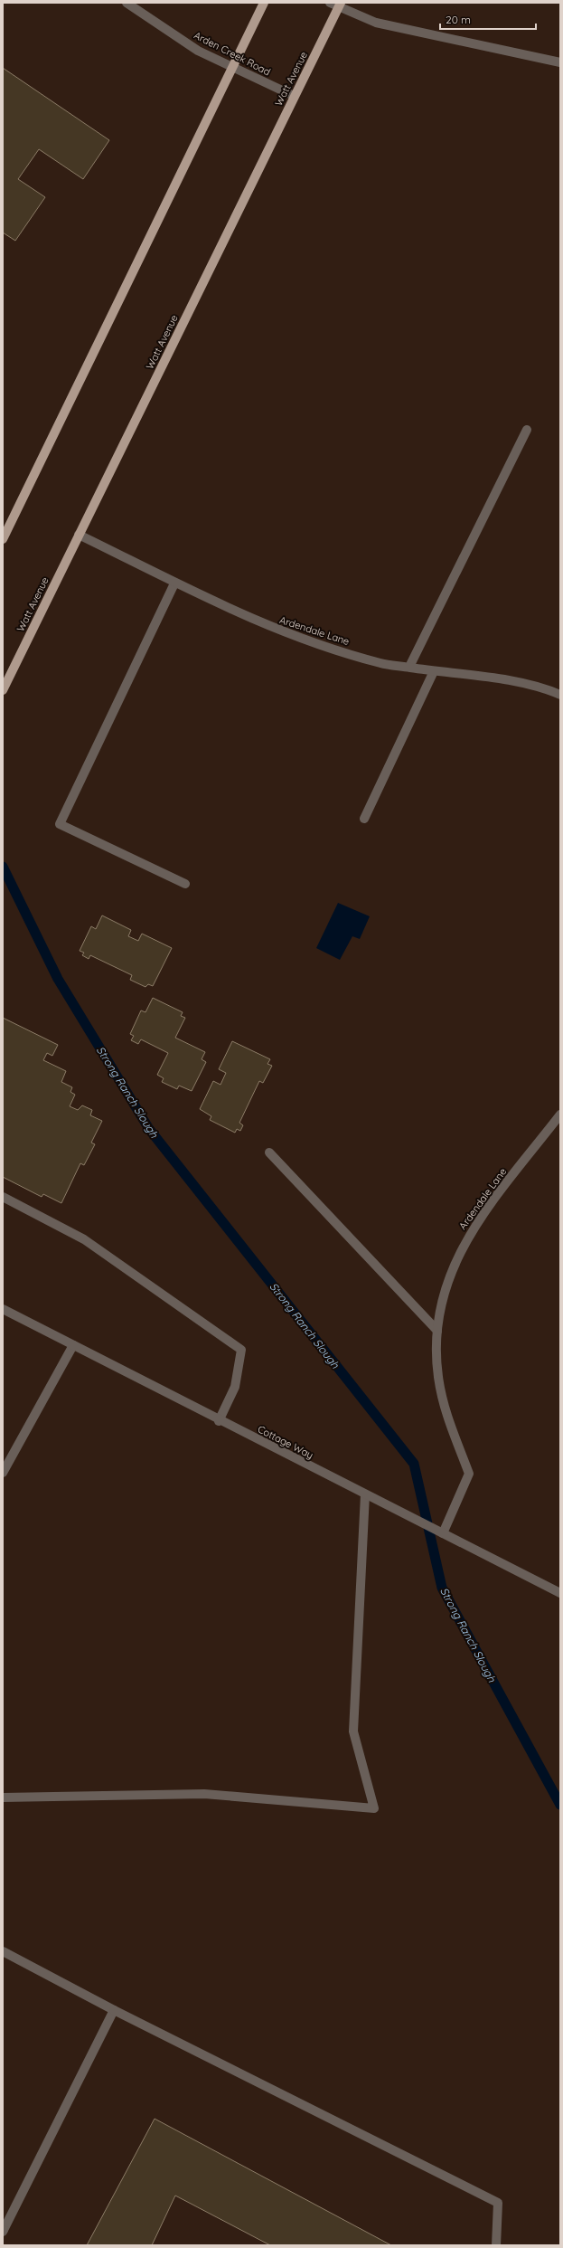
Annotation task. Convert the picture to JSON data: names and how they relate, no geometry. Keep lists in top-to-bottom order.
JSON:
{
  "streets": {
    "main road": ["Watt Avenue"],
    "street": ["Arden Creek Road", "Ardendale Lane", "Cottage Way"]
  },
  "crossings": [
    ["Arden Creek Road", "Watt Avenue"],
    ["Watt Avenue", "Ardendale Lane"],
    ["Ardendale Lane", "Cottage Way"]
  ],
  "water": ["Strong Ranch Slough"],
  "scale_bar": "20 m"
}
